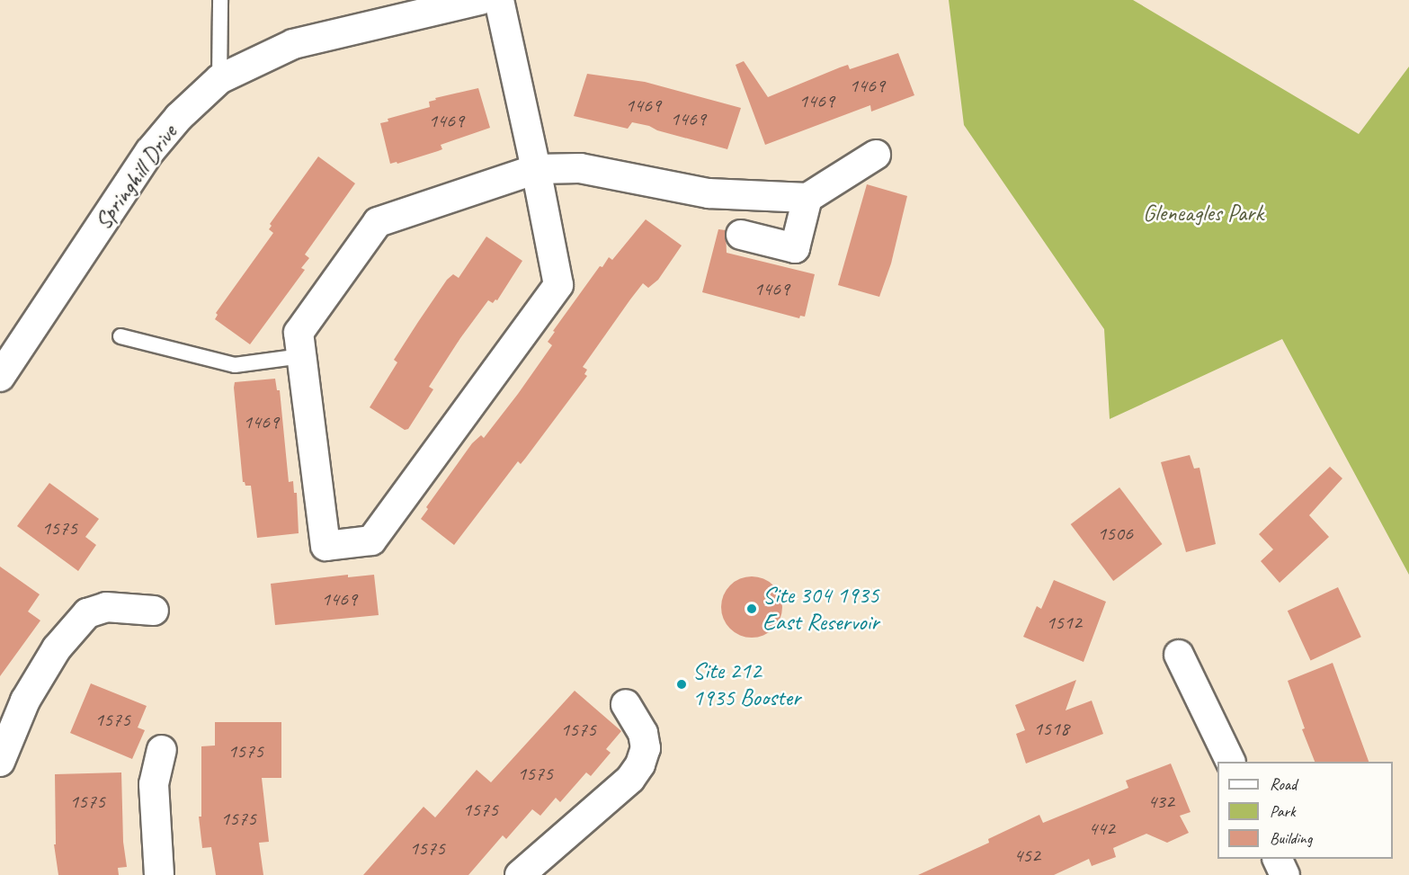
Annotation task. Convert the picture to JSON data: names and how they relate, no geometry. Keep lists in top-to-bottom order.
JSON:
{
  "streets": {
    "street": ["Springhill Drive"]
  },
  "parks": ["Gleneagles Park"],
  "places": ["Site 304 1935 East Reservoir", "Site 212 1935 Booster"],
  "house_numbers": [
    "1469",
    "1469",
    "1469",
    "1469",
    "1469",
    "1469",
    "1469",
    "1575",
    "1506",
    "1469",
    "1512",
    "1575",
    "1518",
    "1575",
    "1575",
    "1575",
    "1575",
    "432",
    "1575",
    "1575",
    "442",
    "1575",
    "452"
  ],
  "legend": ["Road", "Park", "Building"]
}
